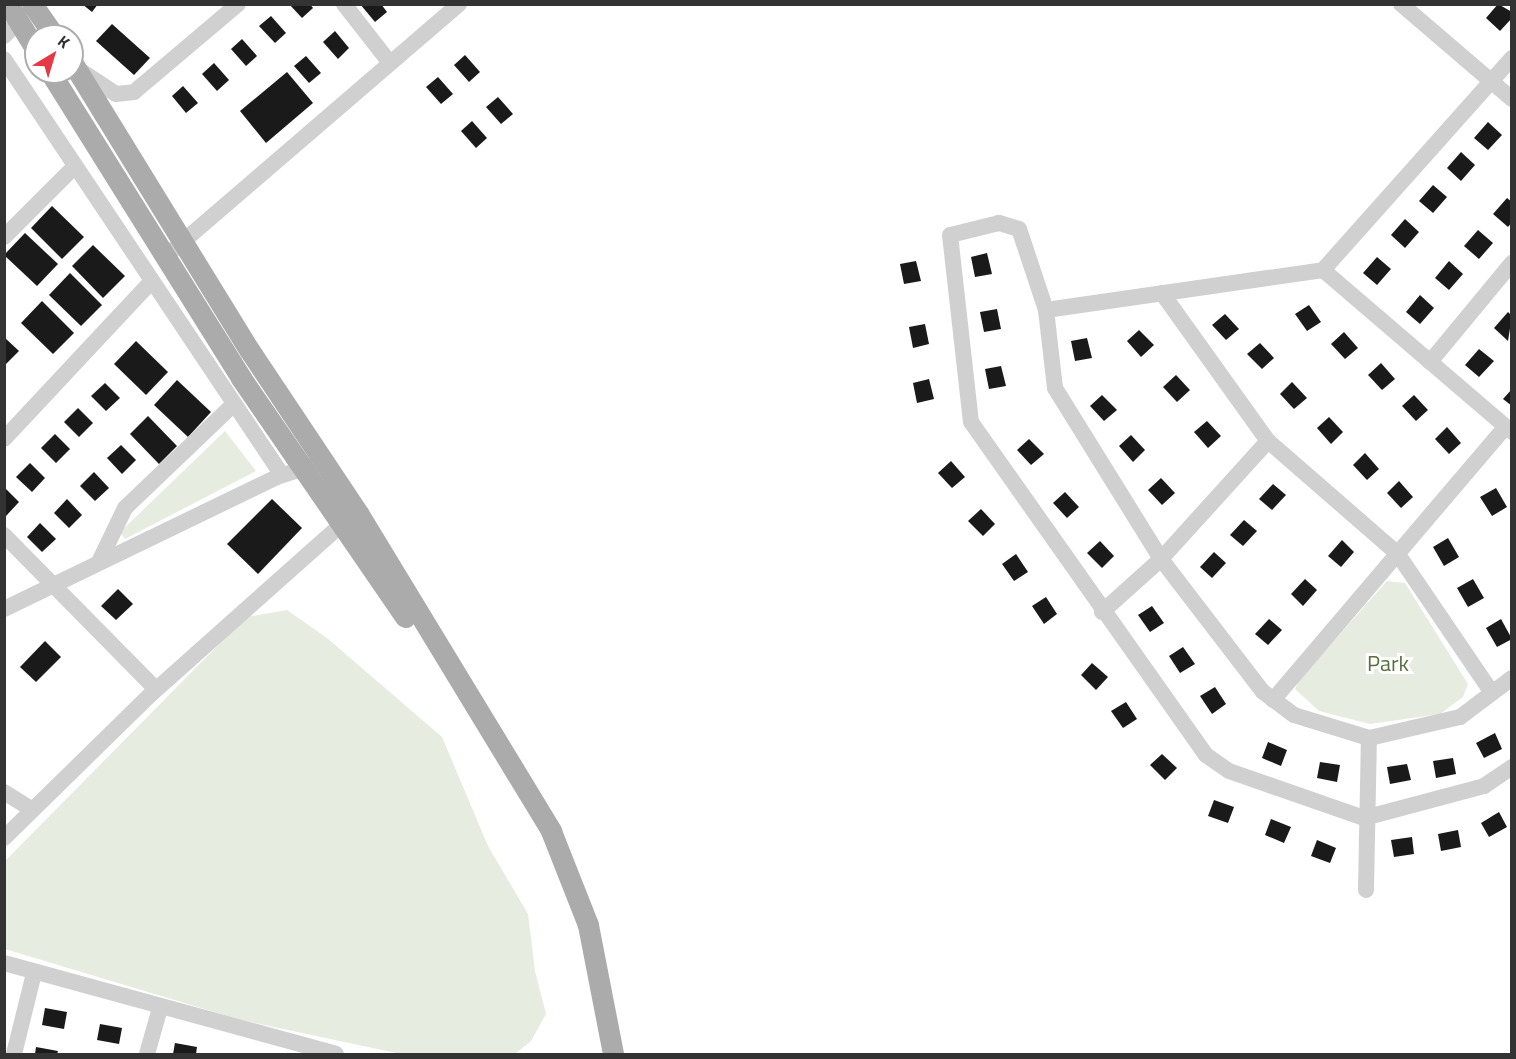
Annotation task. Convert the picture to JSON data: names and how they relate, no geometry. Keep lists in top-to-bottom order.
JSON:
{
  "parks": ["Park"],
  "north": "top right"
}
